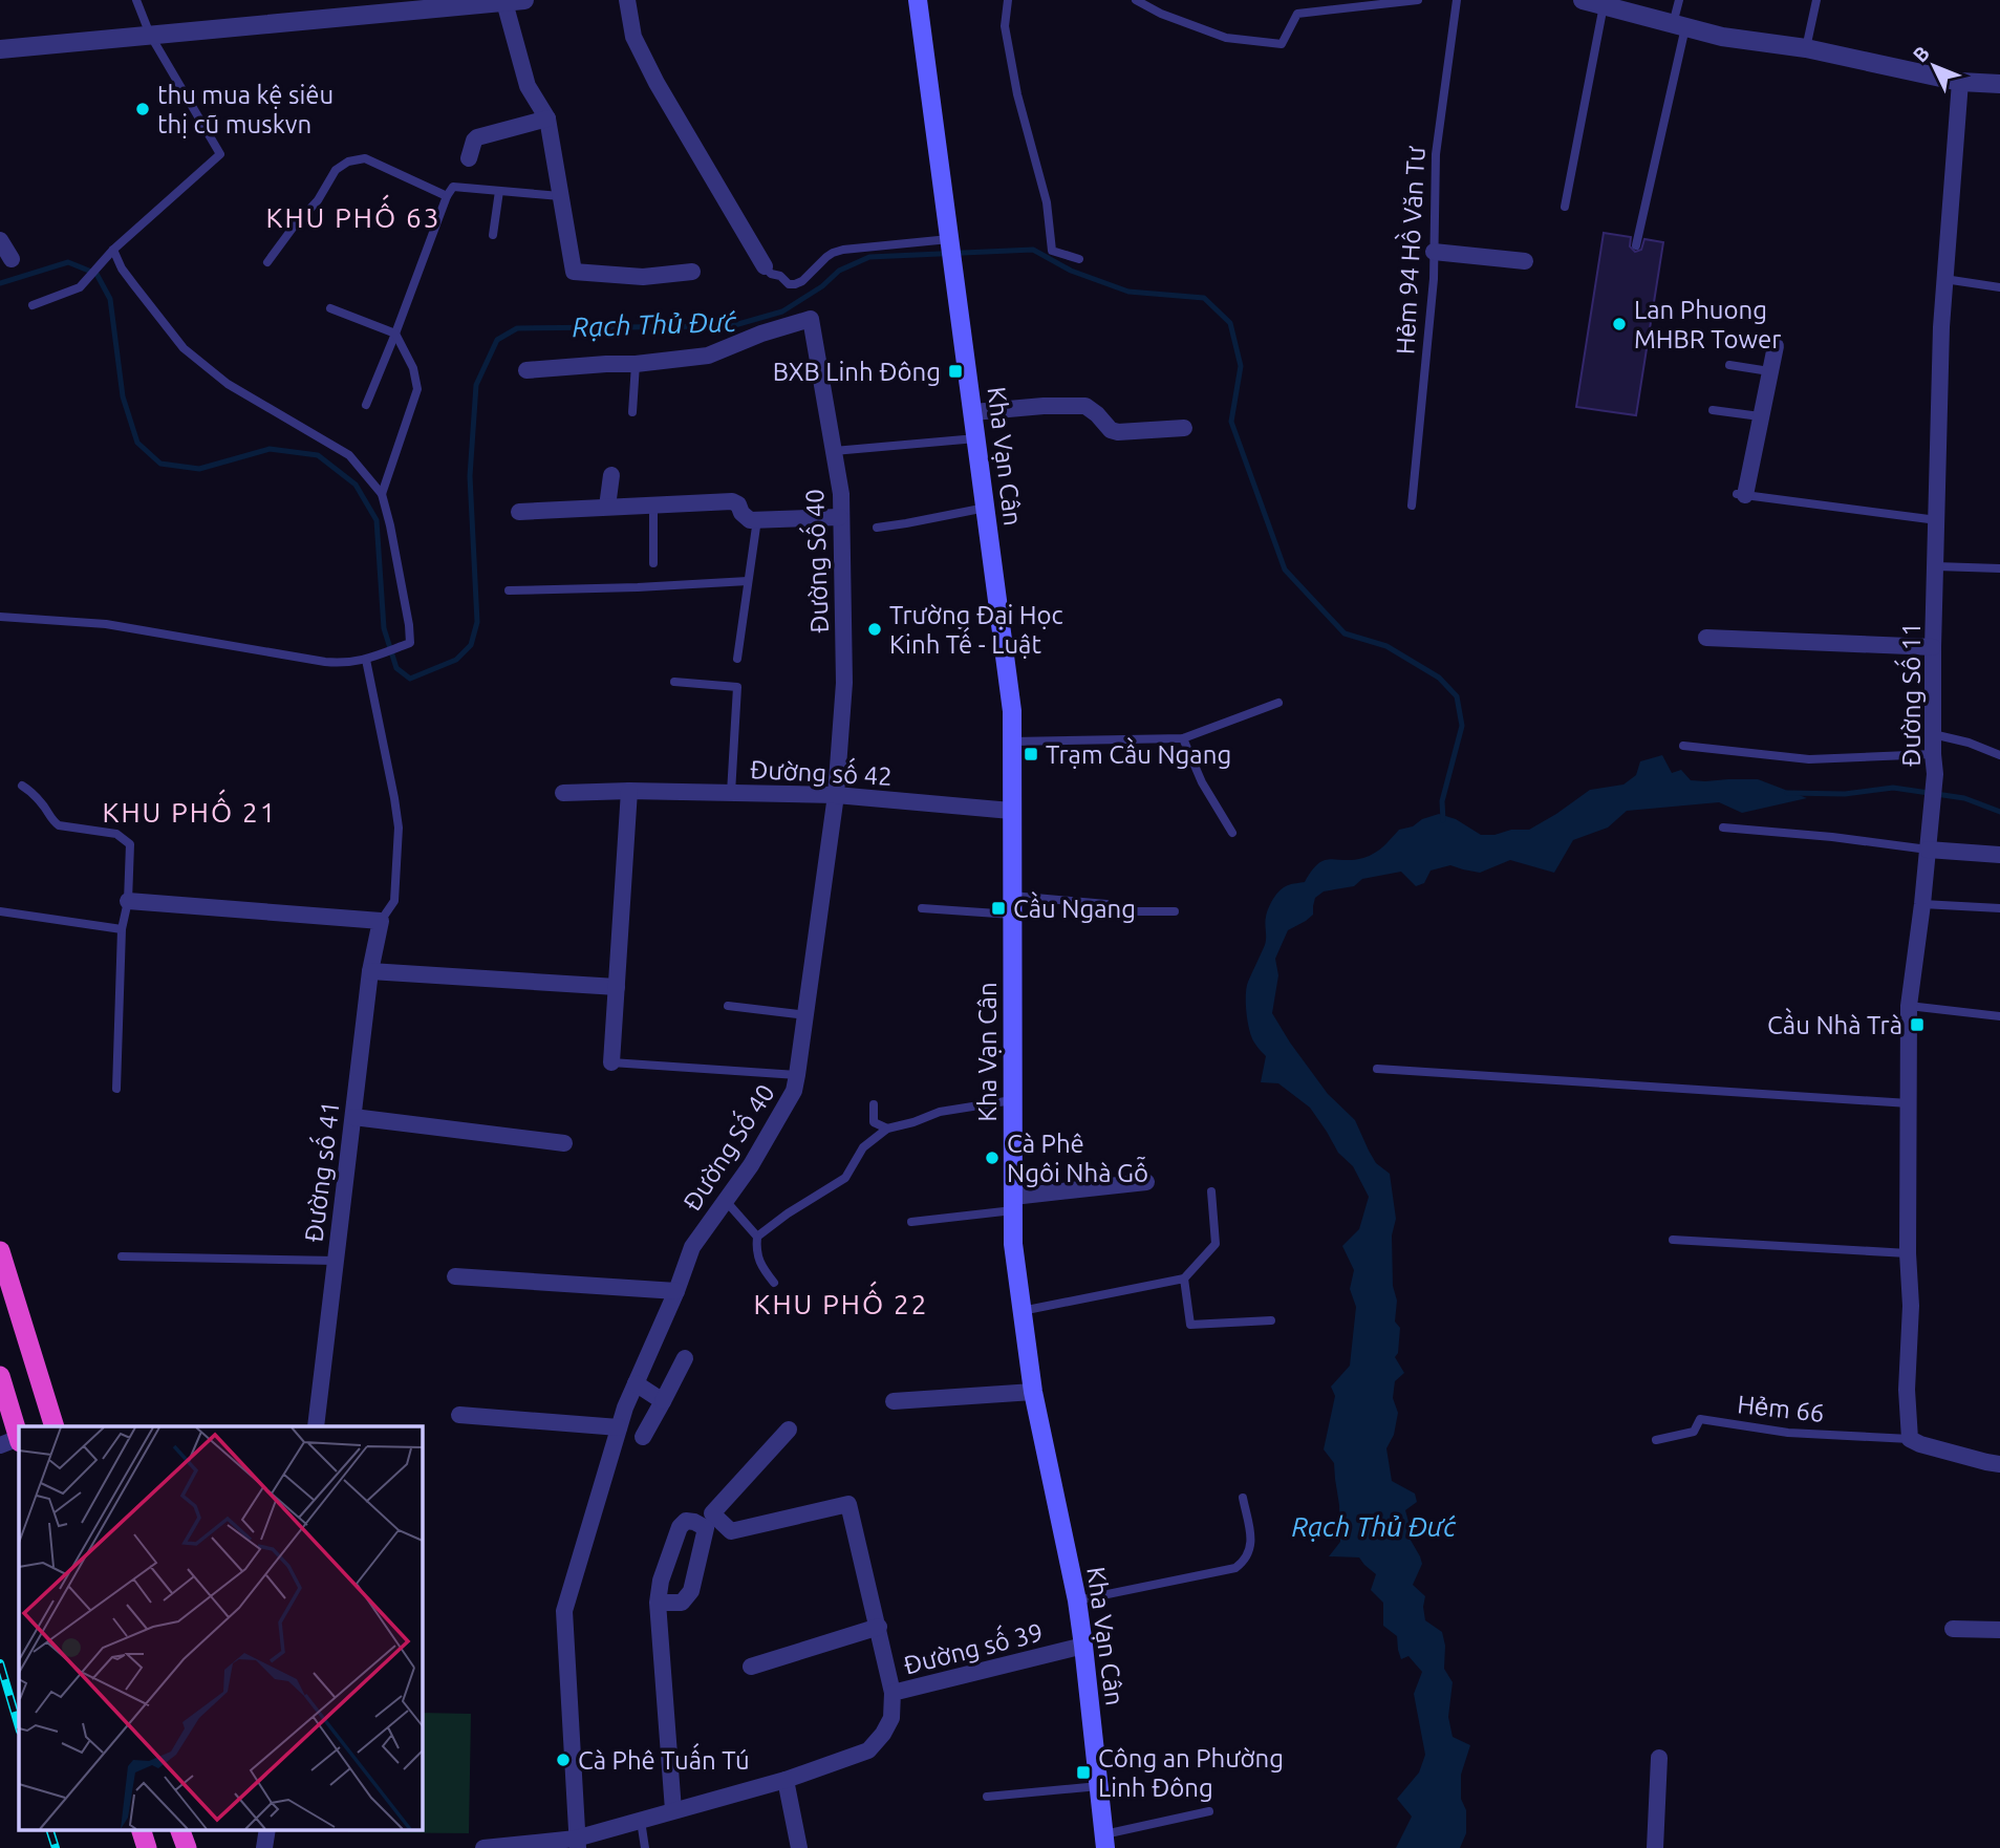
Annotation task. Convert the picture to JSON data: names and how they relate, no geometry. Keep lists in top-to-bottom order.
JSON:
{
  "streets": {
    "main road": ["Kha Vạn Cân"],
    "street": [
      "Đường Số 40",
      "Đường Số 11",
      "Đường số 42",
      "Đường số 41",
      "Đường số 39"
    ],
    "lane": ["Hẻm 94 Hồ Văn Tư", "Hẻm 66"]
  },
  "crossings": [
    ["Kha Vạn Cân", "Đường số 42"],
    ["Kha Vạn Cân", "Đường số 39"],
    ["Đường Số 40", "Đường số 42"],
    ["Đường Số 40", "Đường số 39"],
    ["Đường Số 11", "Hẻm 66"]
  ],
  "districts": ["KHU PHỐ 63", "KHU PHỐ 21", "KHU PHỐ 22"],
  "water": ["Rạch Thủ Đức"],
  "places": {
    "other": [
      "thu mua kệ siêu thị cũ muskvn",
      "Lan Phuong MHBR Tower",
      "Trường Đại Học Kinh Tế - Luật",
      "Cà Phê Ngôi Nhà Gỗ",
      "Cà Phê Tuấn Tú"
    ],
    "transit": [
      "BXB Linh Đông",
      "Trạm Cầu Ngang",
      "Cầu Ngang",
      "Cầu Nhà Trà",
      "Công an Phường Linh Đông"
    ]
  },
  "north": "top left"
}
